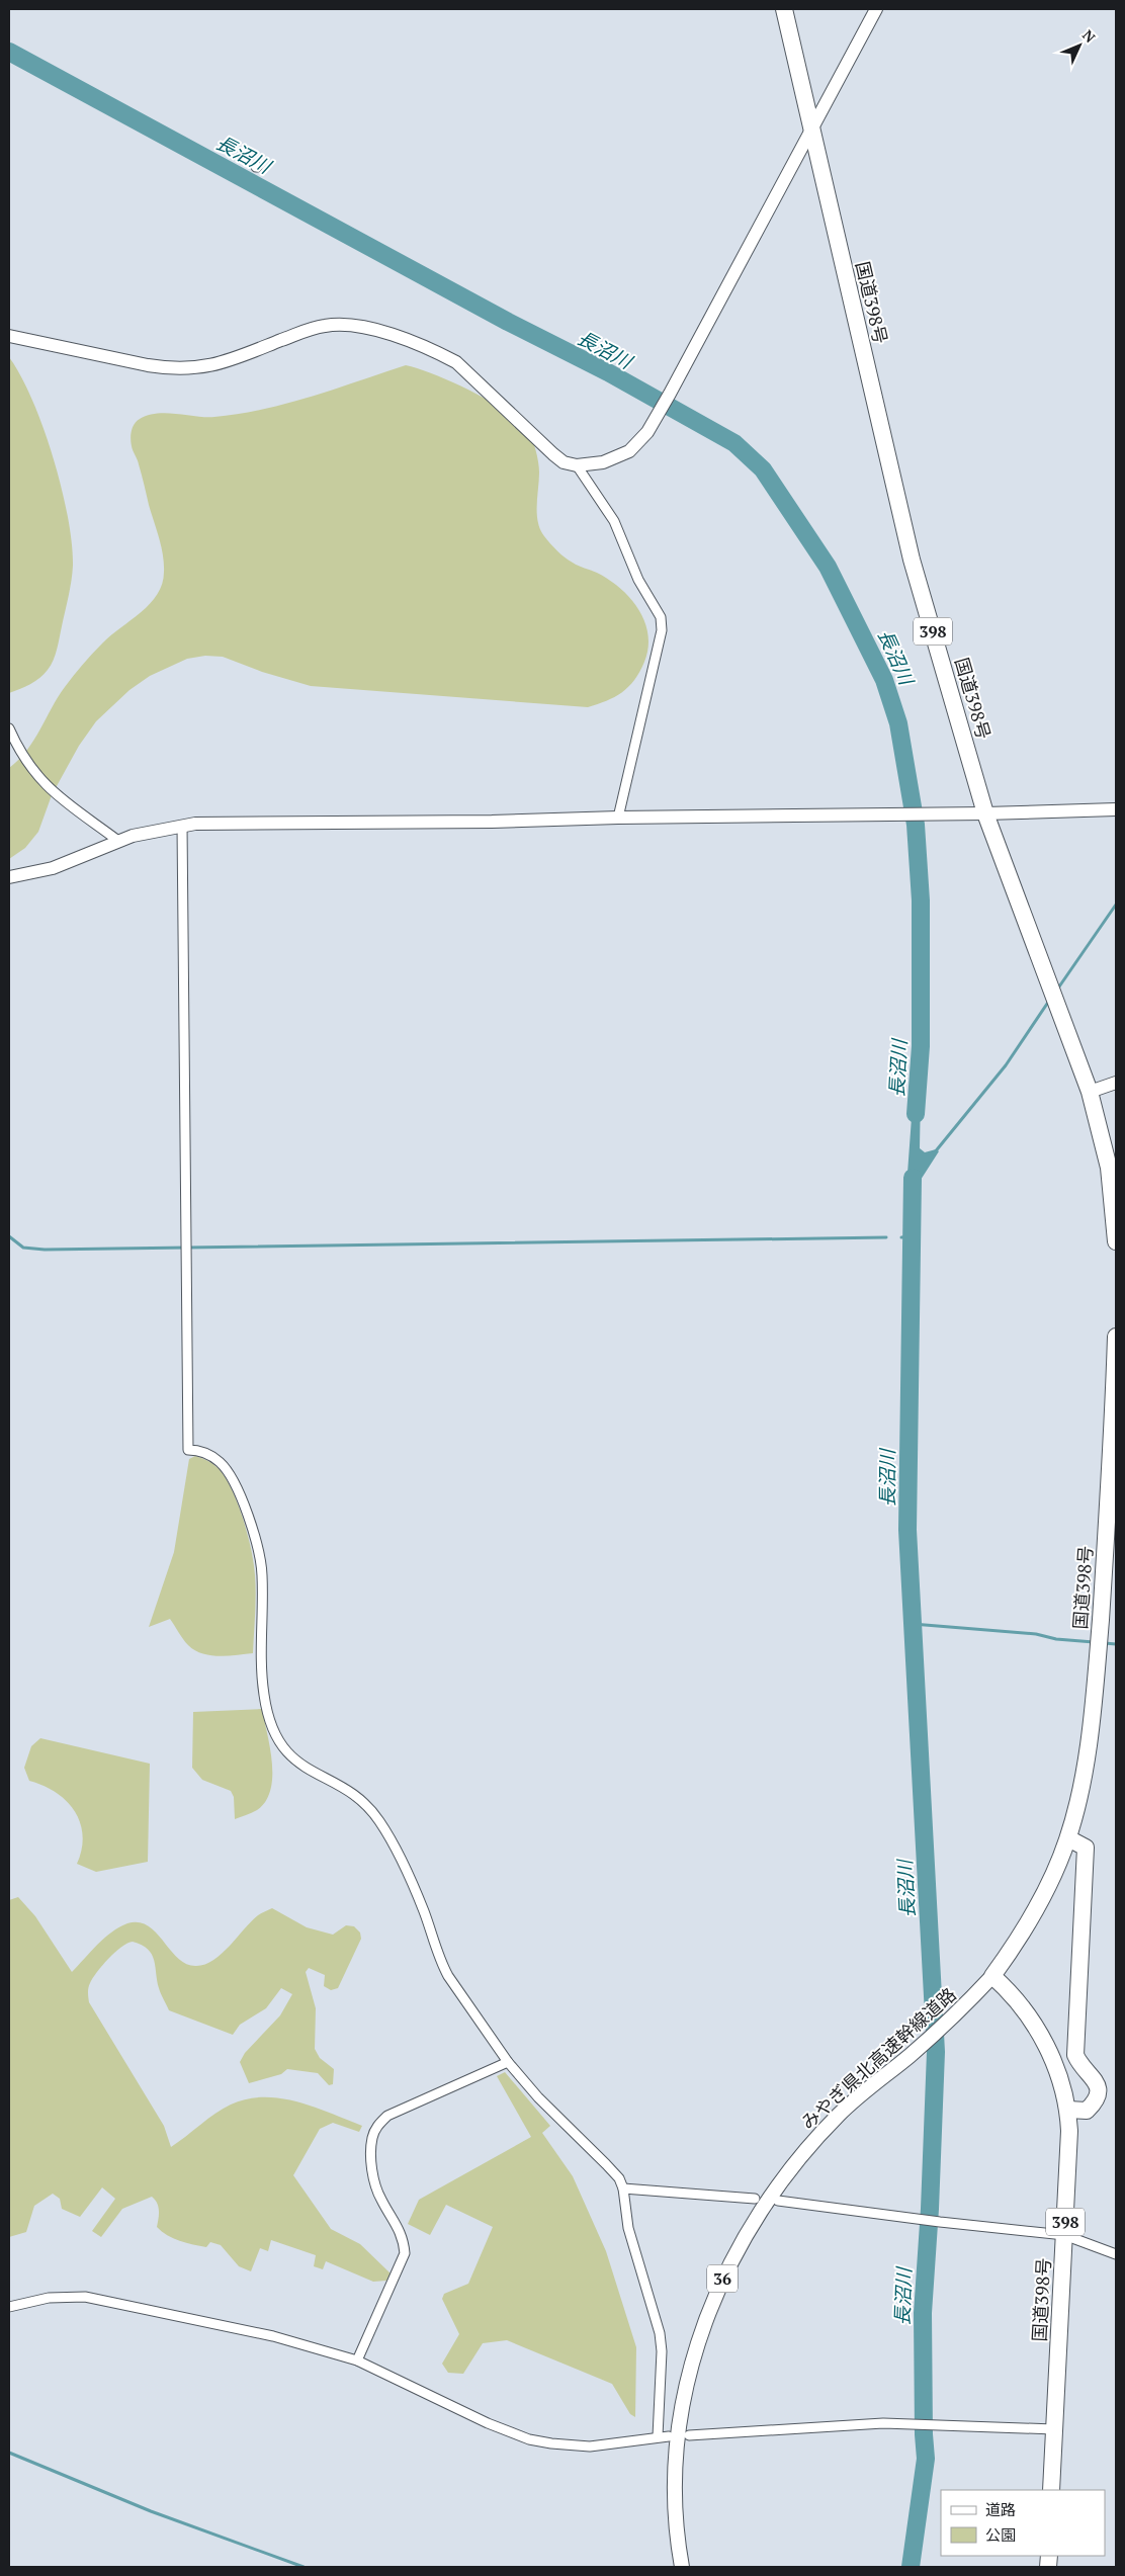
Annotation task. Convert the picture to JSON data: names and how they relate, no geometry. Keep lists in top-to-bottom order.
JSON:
{
  "streets": {
    "highway": ["国道398号", "398"],
    "main road": ["みやぎ県北高速幹線道路", "36"]
  },
  "crossings": [
    ["国道398号", "みやぎ県北高速幹線道路"]
  ],
  "water": ["長沼川"],
  "legend": ["道路", "公園"],
  "north": "top right"
}
